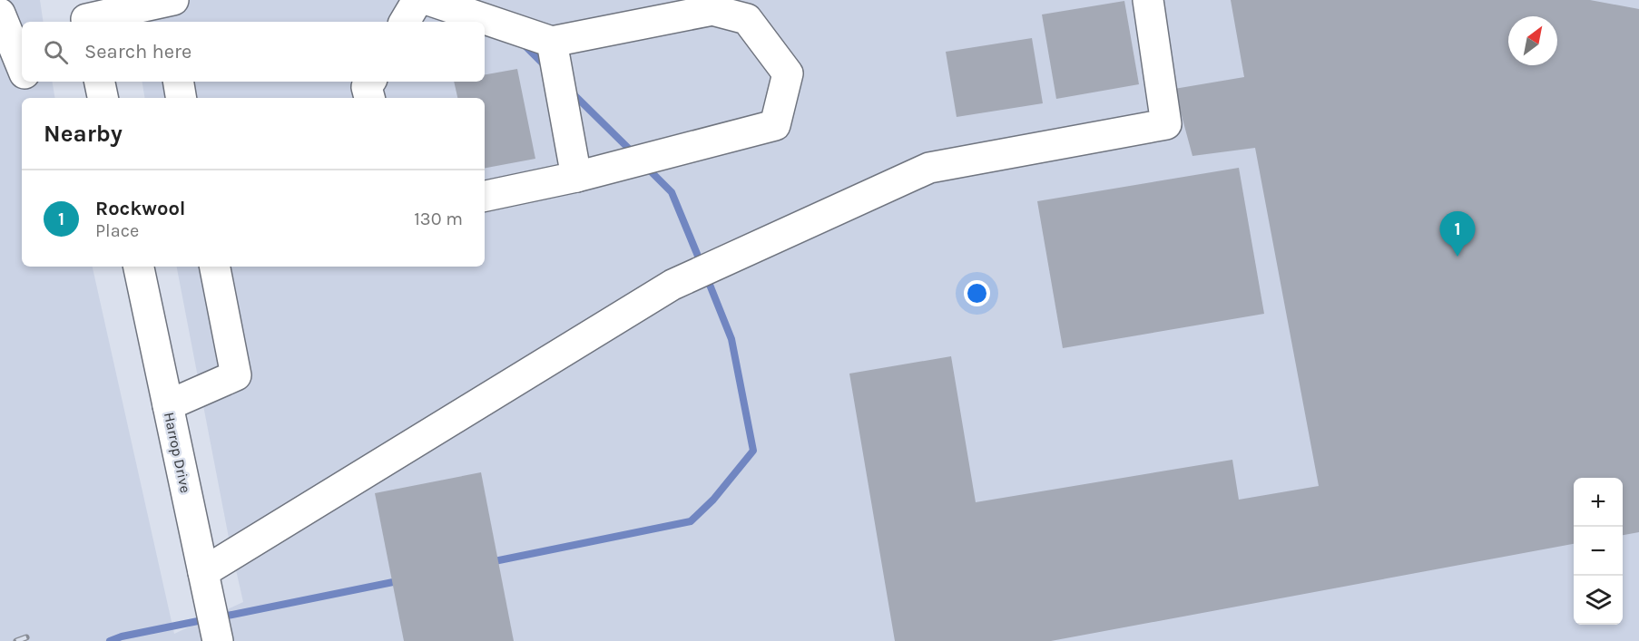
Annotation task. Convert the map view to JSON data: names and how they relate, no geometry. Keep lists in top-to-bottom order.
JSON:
{
  "streets": {
    "street": ["Harrop Drive"]
  },
  "north": "top right",
  "page": {
    "search": "Search here",
    "heading": "Nearby",
    "list": [
      {
        "mark": "1",
        "name": "Rockwool",
        "note": "Place",
        "value": "130 m"
      }
    ],
    "pins": "1",
    "map_buttons": ["+", "−"]
  }
}
